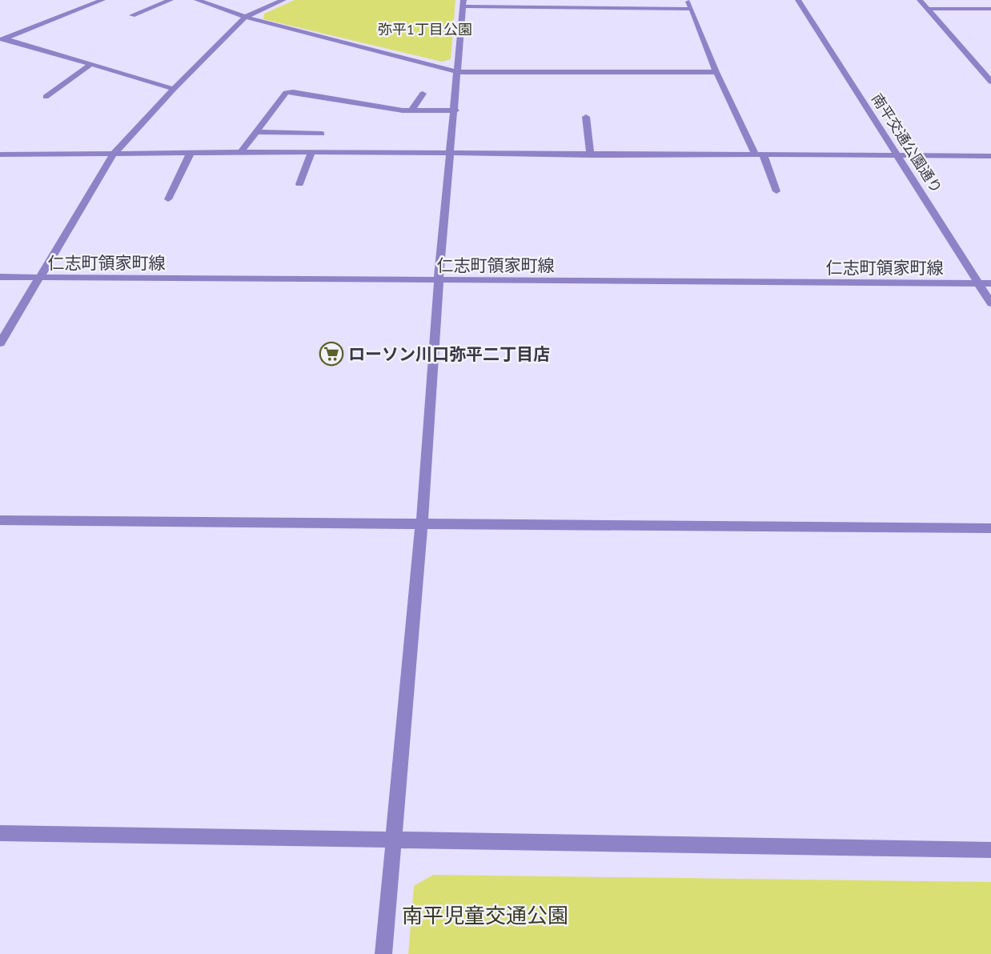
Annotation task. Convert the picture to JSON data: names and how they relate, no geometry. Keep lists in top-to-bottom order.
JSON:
{
  "streets": {
    "street": ["南平交通公園通り", "仁志町領家町線"]
  },
  "crossings": [
    ["南平交通公園通り", "仁志町領家町線"]
  ],
  "parks": ["弥平1丁目公園", "南平児童交通公園"],
  "places": {
    "supermarket": ["ローソン川口弥平二丁目店"]
  }
}
